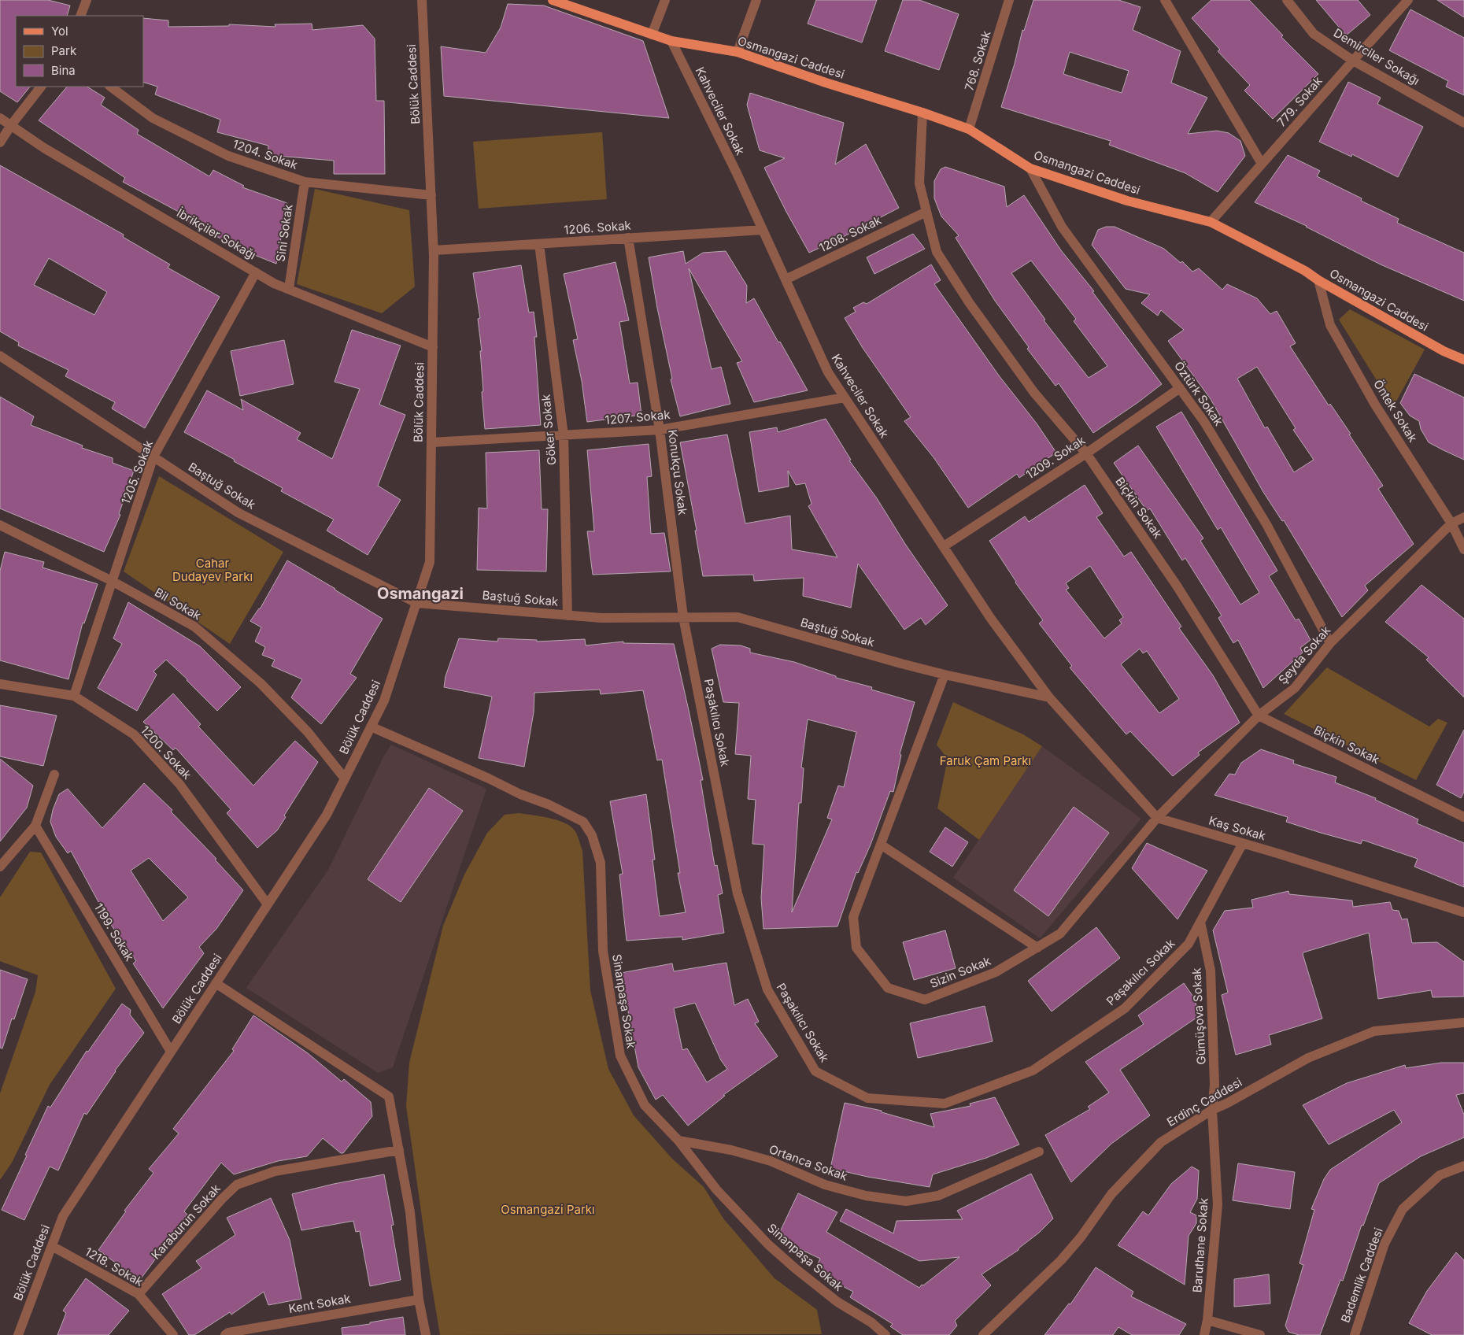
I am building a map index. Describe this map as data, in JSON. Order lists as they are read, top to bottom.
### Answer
{
  "streets": {
    "main road": ["Osmangazi Caddesi"],
    "street": [
      "Demirciler Sokağı",
      "768. Sokak",
      "Bölük Caddesi",
      "779. Sokak",
      "Kahveciler Sokak",
      "1204. Sokak",
      "1206. Sokak",
      "Sini Sokak",
      "İbrikçiler Sokağı",
      "1208. Sokak",
      "Öztürk Sokak",
      "Öntek Sokak",
      "1207. Sokak",
      "Göker Sokak",
      "1209. Sokak",
      "1205. Sokak",
      "Konukçu Sokak",
      "Baştuğ Sokak",
      "Biçkin Sokak",
      "Bil Sokak",
      "Şeyda Sokak",
      "Paşakılıcı Sokak",
      "1200. Sokak",
      "Kaş Sokak",
      "1199. Sokak",
      "Sizin Sokak",
      "Sinanpaşa Sokak",
      "Gümüşova Sokak",
      "Erdinç Caddesi",
      "Ortanca Sokak",
      "Karaburun Sokak",
      "Baruthane Sokak",
      "1218. Sokak",
      "Bademlik Caddesi",
      "Kent Sokak"
    ]
  },
  "crossings": [
    ["Demirciler Sokağı", "779. Sokak"],
    ["Osmangazi Caddesi", "768. Sokak"],
    ["Osmangazi Caddesi", "779. Sokak"],
    ["Osmangazi Caddesi", "Kahveciler Sokak"],
    ["Osmangazi Caddesi", "Öztürk Sokak"],
    ["Osmangazi Caddesi", "Öntek Sokak"],
    ["Osmangazi Caddesi", "Biçkin Sokak"],
    ["Bölük Caddesi", "1204. Sokak"],
    ["Bölük Caddesi", "1206. Sokak"],
    ["Bölük Caddesi", "İbrikçiler Sokağı"],
    ["Bölük Caddesi", "1207. Sokak"],
    ["Bölük Caddesi", "Baştuğ Sokak"],
    ["Bölük Caddesi", "Bil Sokak"],
    ["Bölük Caddesi", "1200. Sokak"],
    ["Bölük Caddesi", "1199. Sokak"],
    ["Bölük Caddesi", "Sinanpaşa Sokak"],
    ["Bölük Caddesi", "1218. Sokak"],
    ["Kahveciler Sokak", "1206. Sokak"],
    ["Kahveciler Sokak", "1208. Sokak"],
    ["Kahveciler Sokak", "1207. Sokak"],
    ["Kahveciler Sokak", "1209. Sokak"],
    ["Kahveciler Sokak", "Baştuğ Sokak"],
    ["1204. Sokak", "Sini Sokak"],
    ["1206. Sokak", "Göker Sokak"],
    ["1206. Sokak", "Konukçu Sokak"],
    ["Sini Sokak", "İbrikçiler Sokağı"],
    ["İbrikçiler Sokağı", "1205. Sokak"],
    ["1208. Sokak", "Biçkin Sokak"],
    ["Öztürk Sokak", "1209. Sokak"],
    ["Öztürk Sokak", "Şeyda Sokak"],
    ["Öntek Sokak", "Şeyda Sokak"],
    ["1207. Sokak", "Göker Sokak"],
    ["1207. Sokak", "Konukçu Sokak"],
    ["Göker Sokak", "Baştuğ Sokak"],
    ["1209. Sokak", "Biçkin Sokak"],
    ["1205. Sokak", "Baştuğ Sokak"],
    ["1205. Sokak", "Bil Sokak"],
    ["1205. Sokak", "1200. Sokak"],
    ["Konukçu Sokak", "Baştuğ Sokak"],
    ["Konukçu Sokak", "Paşakılıcı Sokak"],
    ["Baştuğ Sokak", "Paşakılıcı Sokak"],
    ["Baştuğ Sokak", "Sizin Sokak"],
    ["Biçkin Sokak", "Şeyda Sokak"],
    ["Şeyda Sokak", "Kaş Sokak"],
    ["Şeyda Sokak", "Sizin Sokak"],
    ["Paşakılıcı Sokak", "Kaş Sokak"],
    ["Paşakılıcı Sokak", "Gümüşova Sokak"],
    ["Kaş Sokak", "Sizin Sokak"],
    ["Sinanpaşa Sokak", "Ortanca Sokak"],
    ["Gümüşova Sokak", "Erdinç Caddesi"],
    ["Gümüşova Sokak", "Baruthane Sokak"],
    ["Erdinç Caddesi", "Baruthane Sokak"],
    ["Karaburun Sokak", "1218. Sokak"]
  ],
  "districts": ["Osmangazi"],
  "parks": ["Cahar Dudayev Parkı", "Faruk Çam Parkı", "Osmangazi Parkı"],
  "legend": ["Yol", "Park", "Bina"]
}
